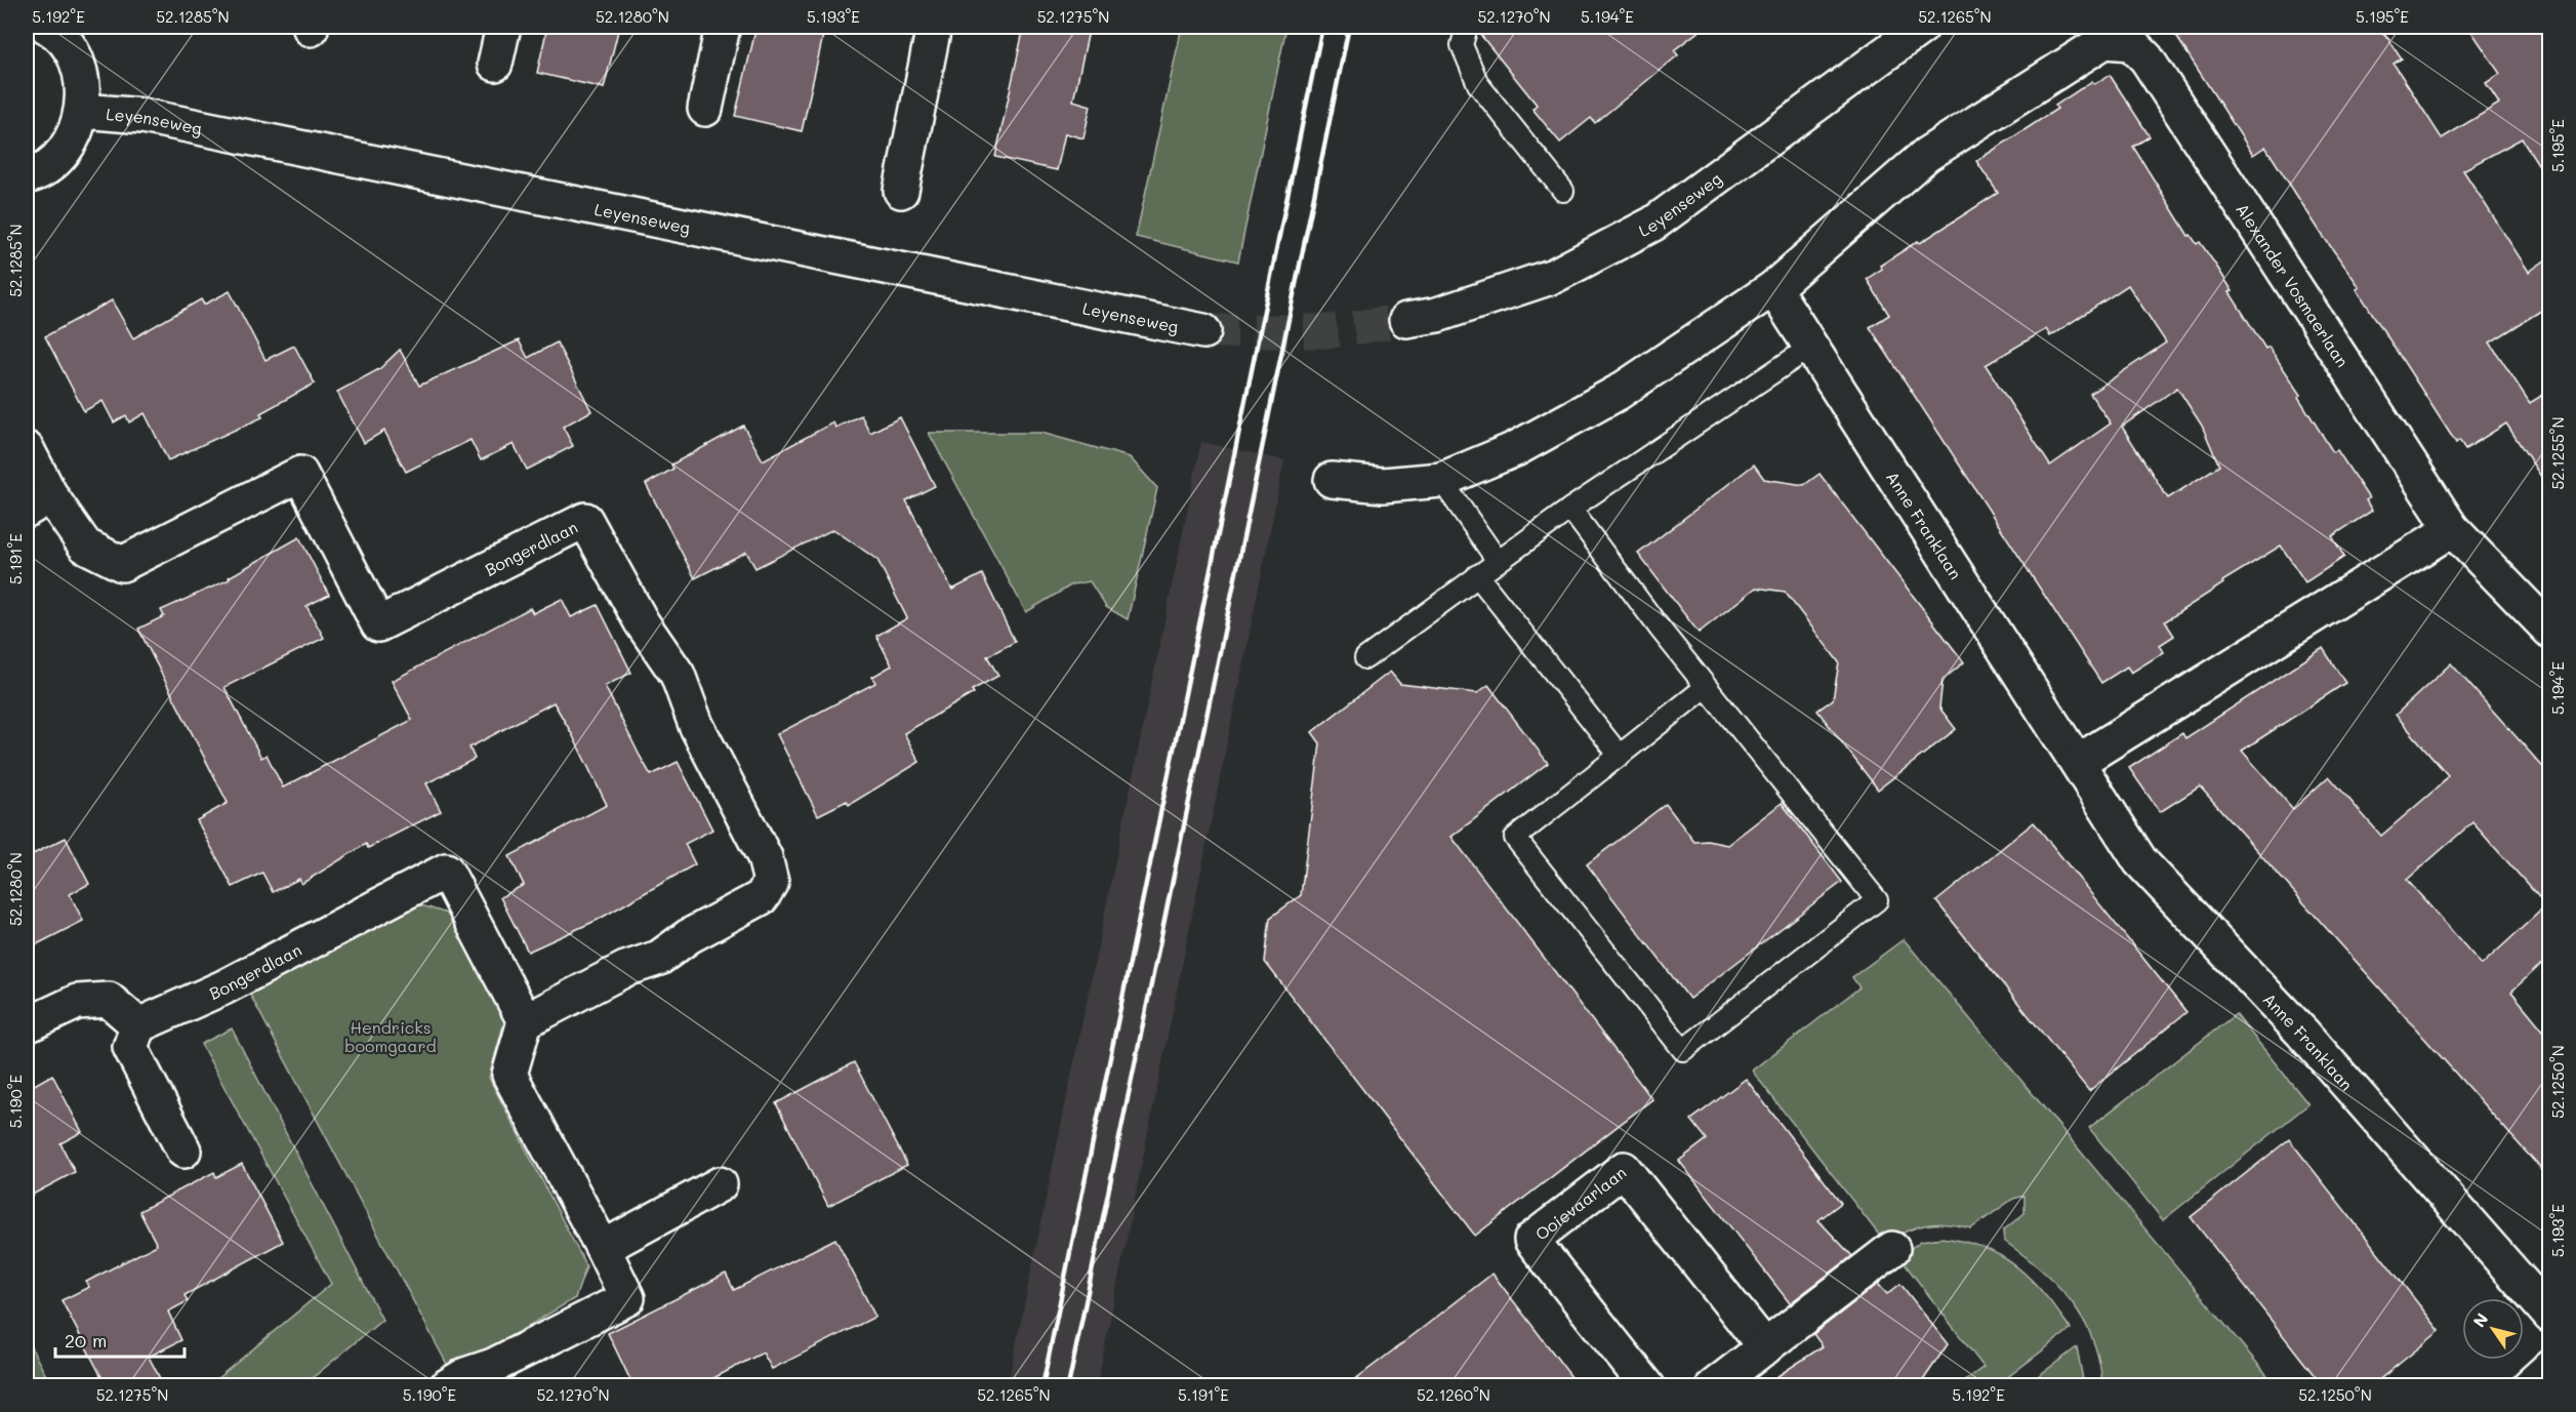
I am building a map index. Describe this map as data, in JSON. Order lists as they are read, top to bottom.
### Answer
{
  "streets": {
    "street": [
      "Leyenseweg",
      "Alexander Vosmaerlaan",
      "Anne Franklaan",
      "Bongerdlaan",
      "Ooievaarlaan"
    ]
  },
  "crossings": [
    ["Alexander Vosmaerlaan", "Anne Franklaan"]
  ],
  "parks": ["Hendricks boomgaard"],
  "scale_bar": "20 m",
  "north": "top left",
  "coordinates": [
    "5.192°E",
    "52.1285°N",
    "52.1280°N",
    "5.193°E",
    "52.1275°N",
    "52.1270°N",
    "5.194°E",
    "52.1265°N",
    "5.195°E",
    "52.1255°N",
    "5.191°E",
    "52.1250°N",
    "5.190°E",
    "52.1260°N"
  ]
}
